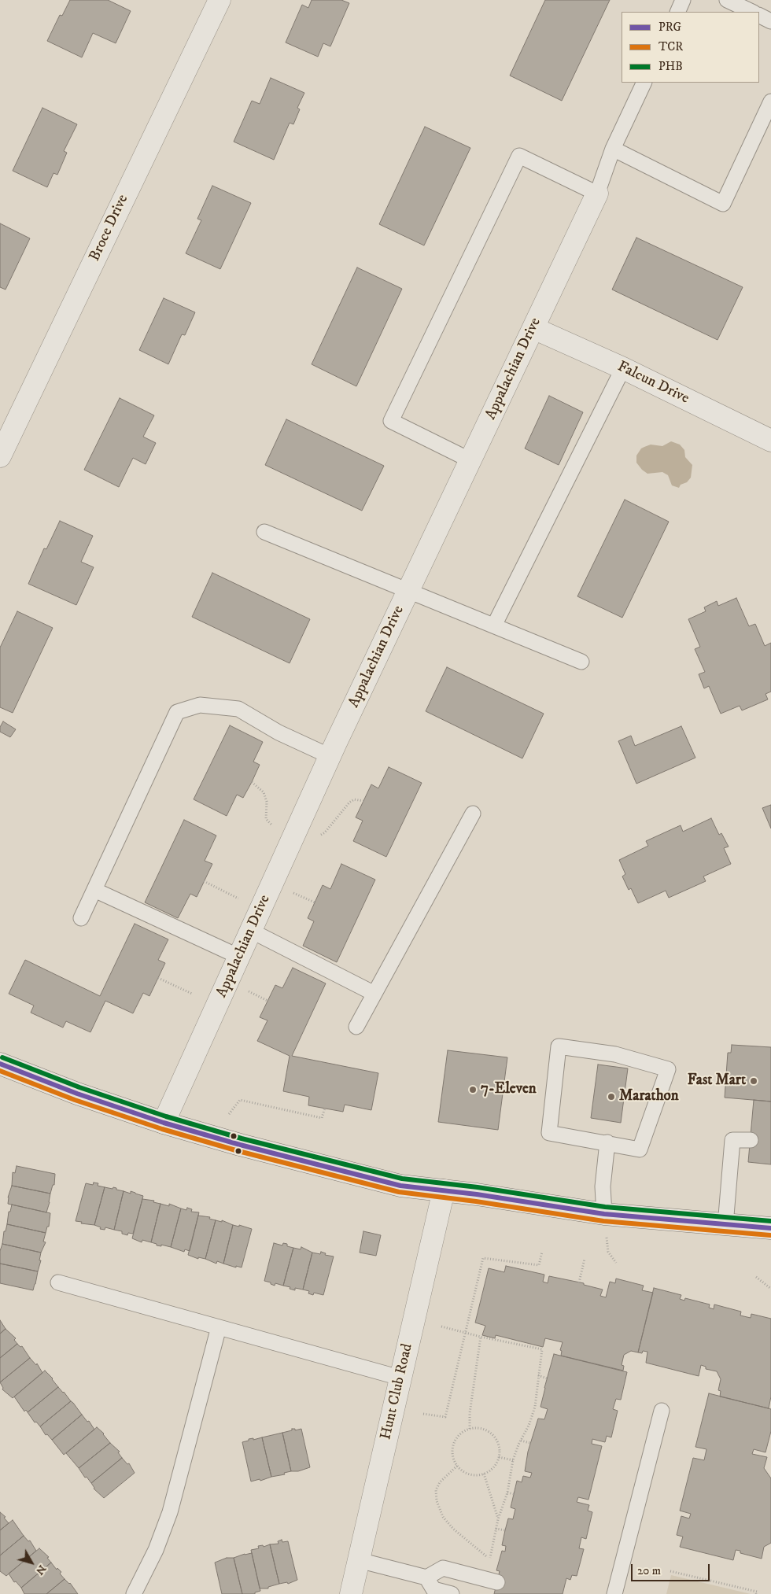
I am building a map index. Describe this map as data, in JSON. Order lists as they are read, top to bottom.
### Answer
{
  "streets": {
    "street": [
      "Broce Drive",
      "Appalachian Drive",
      "Falcun Drive",
      "Hunt Club Road"
    ]
  },
  "crossings": [
    ["Appalachian Drive", "Falcun Drive"]
  ],
  "places": ["Fast Mart", "7-Eleven", "Marathon"],
  "lines": ["transit line PHB", "transit line PRG", "transit line TCR"],
  "legend": ["PRG", "TCR", "PHB"],
  "scale_bar": "20 m",
  "north": "bottom right"
}
